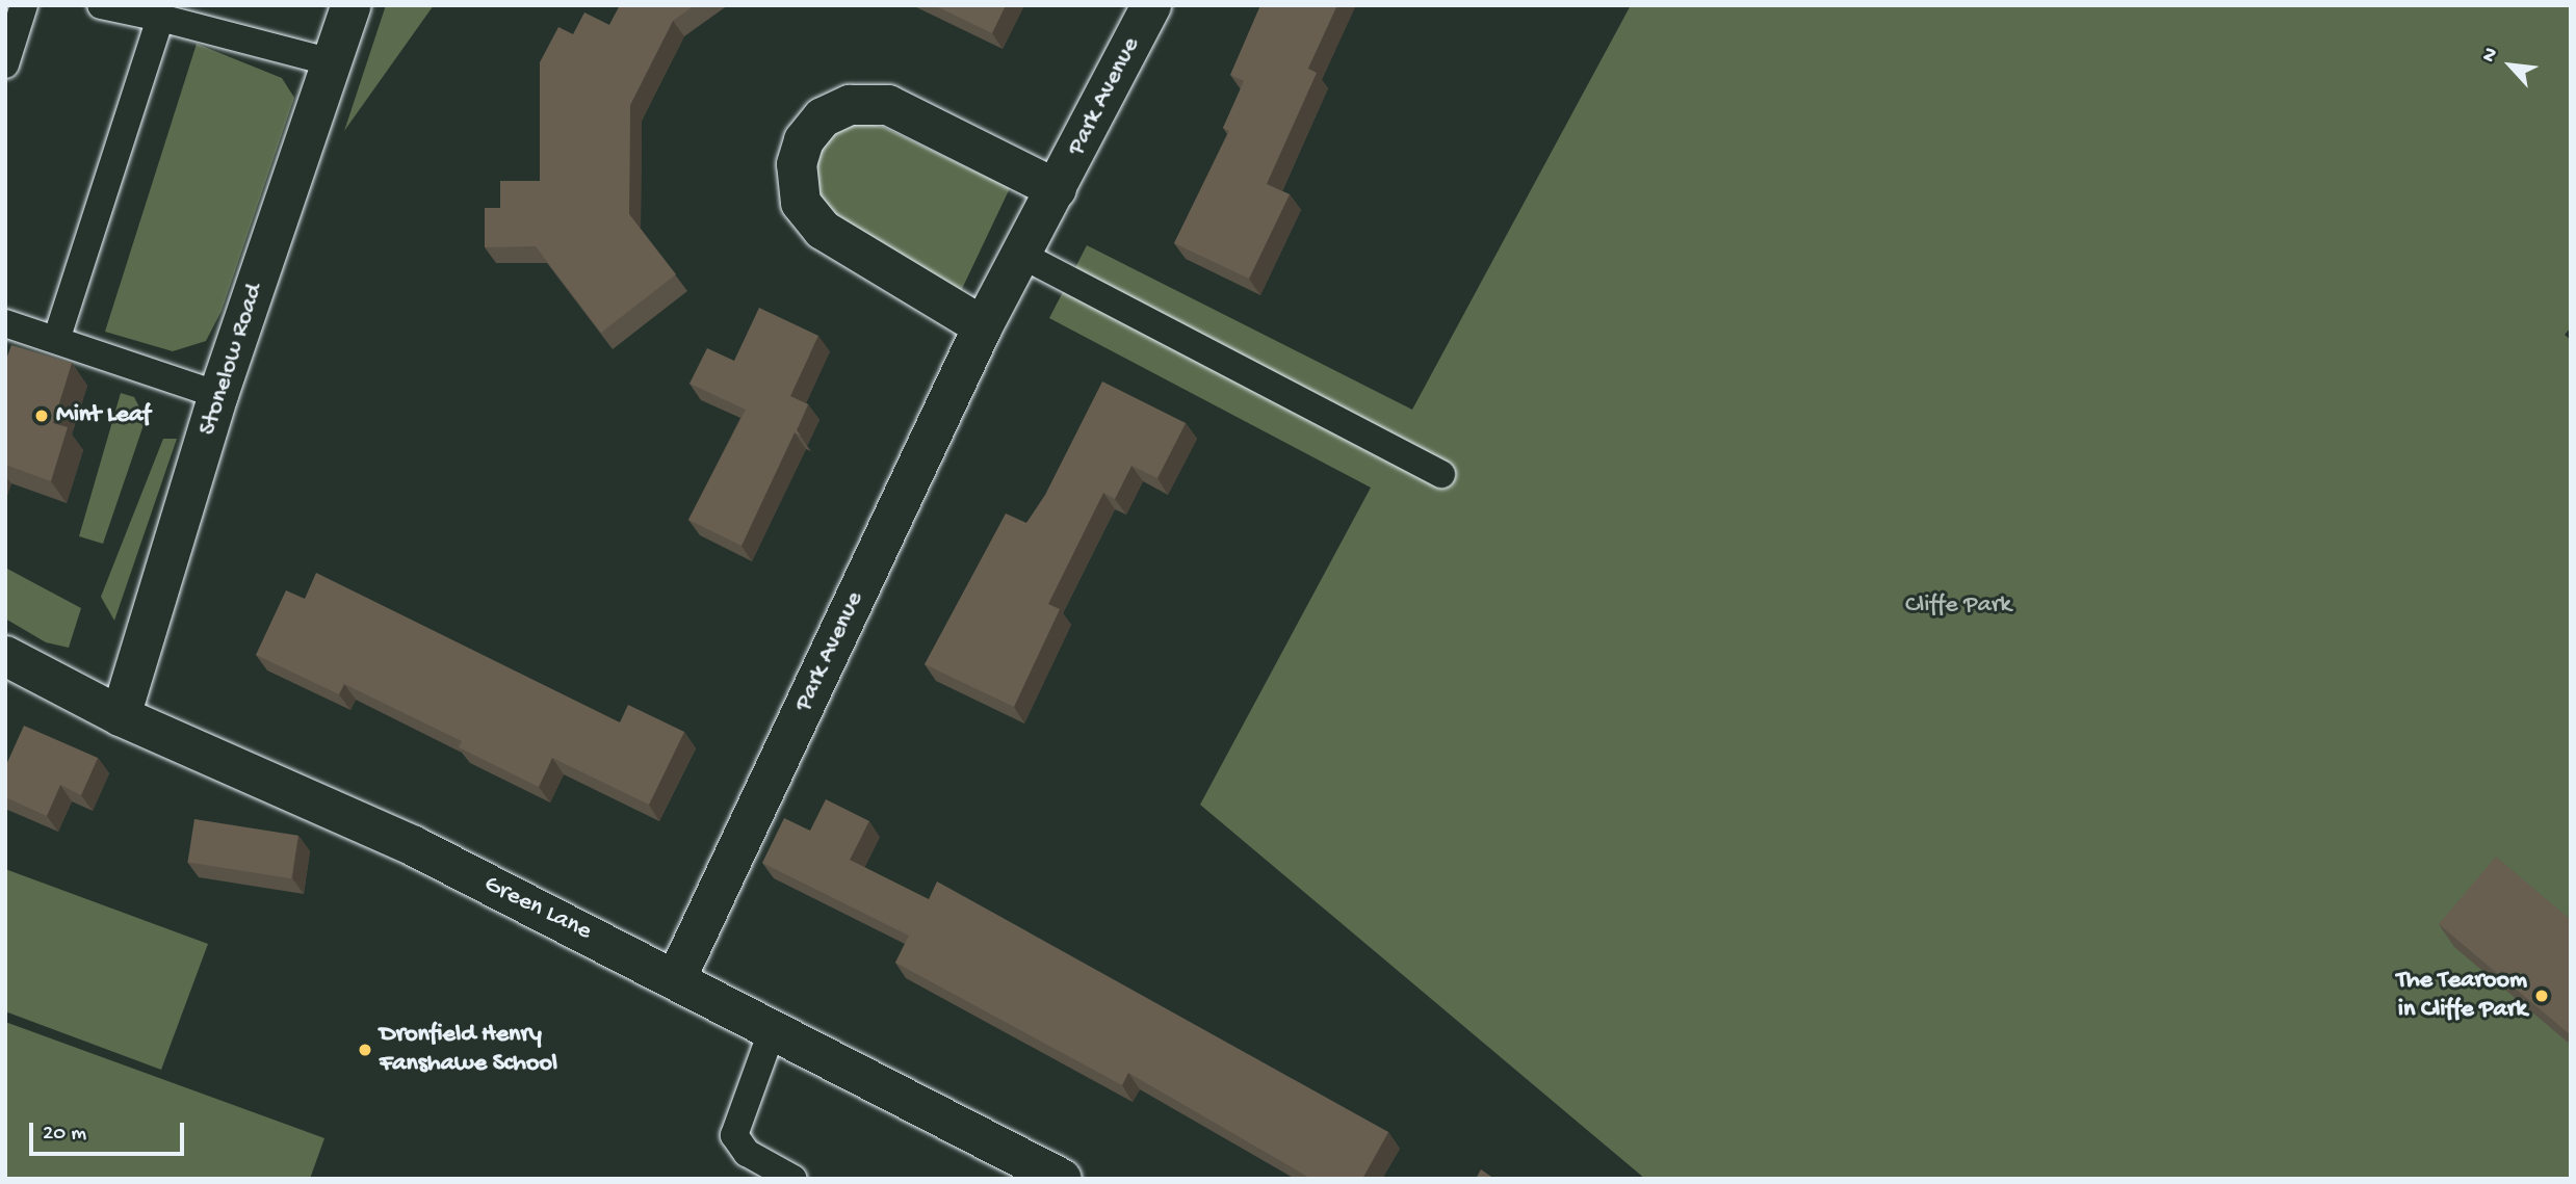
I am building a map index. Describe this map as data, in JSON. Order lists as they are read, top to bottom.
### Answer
{
  "streets": {
    "street": ["Park Avenue", "Stonelow Road", "Green Lane"]
  },
  "crossings": [
    ["Park Avenue", "Green Lane"],
    ["Stonelow Road", "Green Lane"]
  ],
  "parks": ["Cliffe Park"],
  "places": ["Mint Leaf", "The Tearoom in Cliffe Park", "Dronfield Henry Fanshawe School"],
  "scale_bar": "20 m",
  "north": "top left"
}
